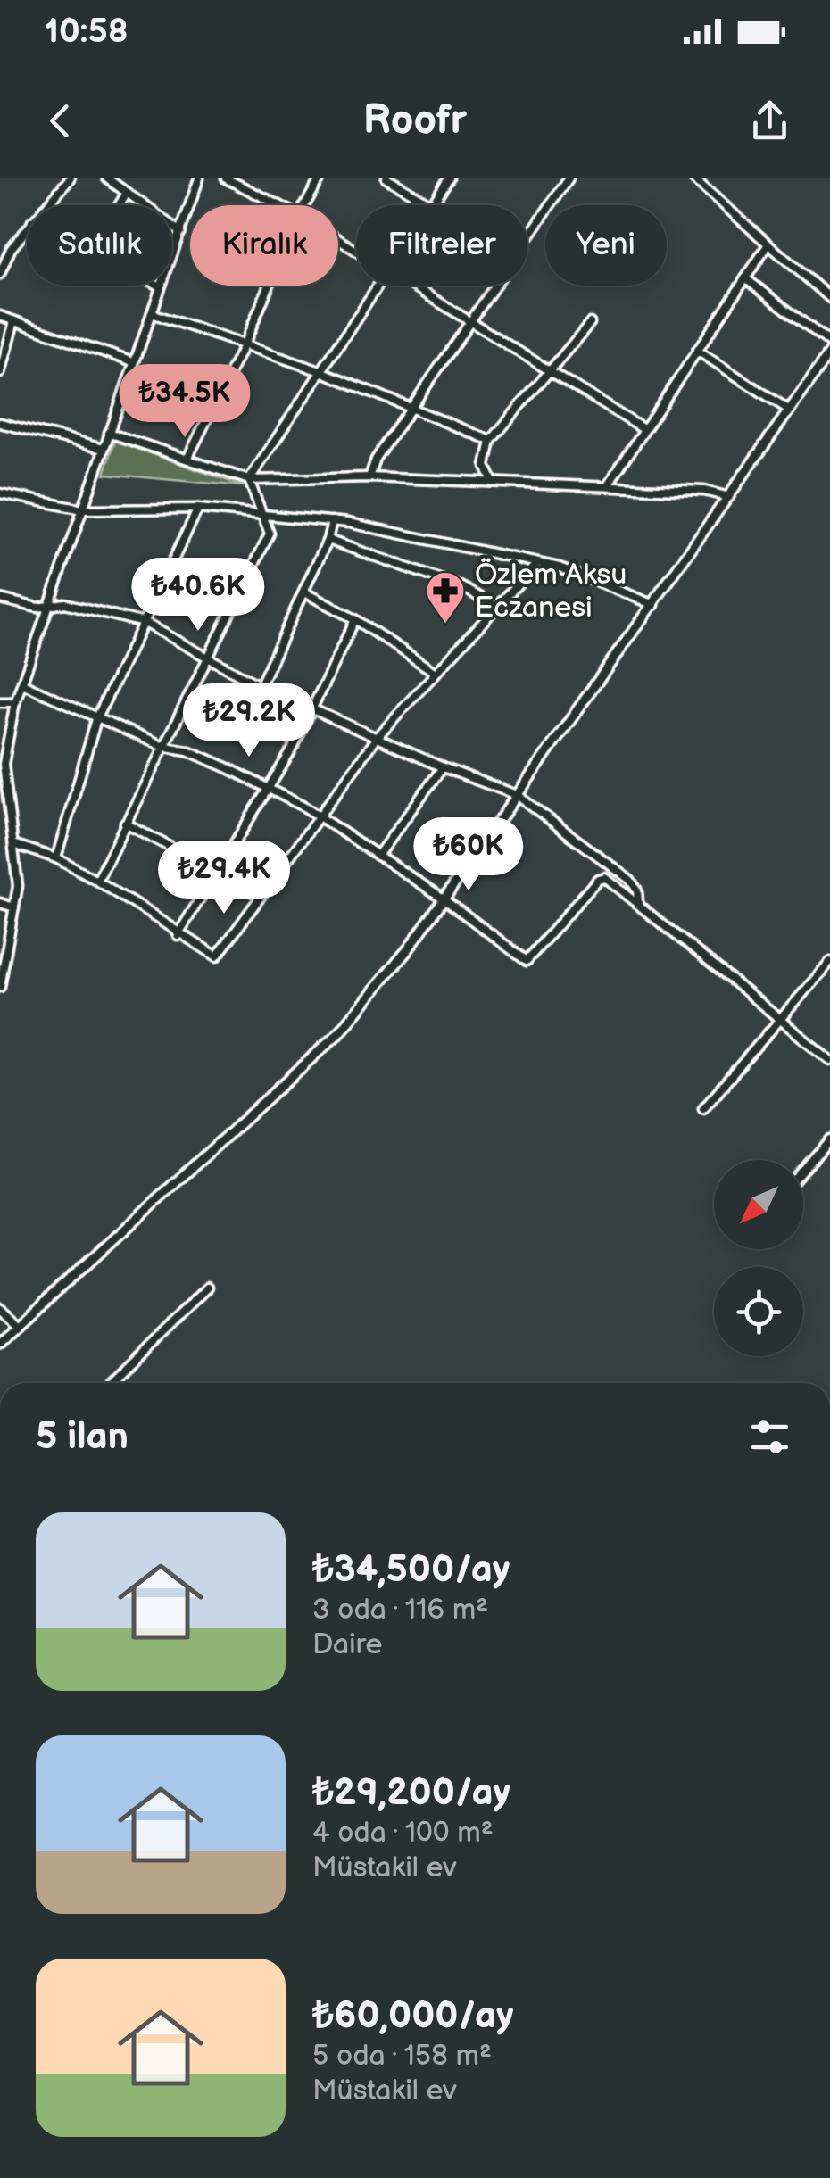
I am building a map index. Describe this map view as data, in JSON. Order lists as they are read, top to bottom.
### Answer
{
  "places": {
    "pharmacy": ["Özlem Aksu Eczanesi"]
  },
  "north": "bottom left",
  "page": {
    "status": "10:58",
    "header": "Roofr",
    "chip": [
      "Satılık",
      "Kiralık",
      "Filtreler",
      "Yeni"
    ],
    "price": [
      "₺34.5K",
      "₺40.6K",
      "₺29.2K",
      "₺60K",
      "₺29.4K"
    ],
    "heading": "5 ilan",
    "list": [
      {
        "name": "₺34,500/ay",
        "note": "3 oda · 116 m² · Daire"
      },
      {
        "name": "₺29,200/ay",
        "note": "4 oda · 100 m² · Müstakil ev"
      },
      {
        "name": "₺60,000/ay",
        "note": "5 oda · 158 m² · Müstakil ev"
      }
    ]
  }
}
